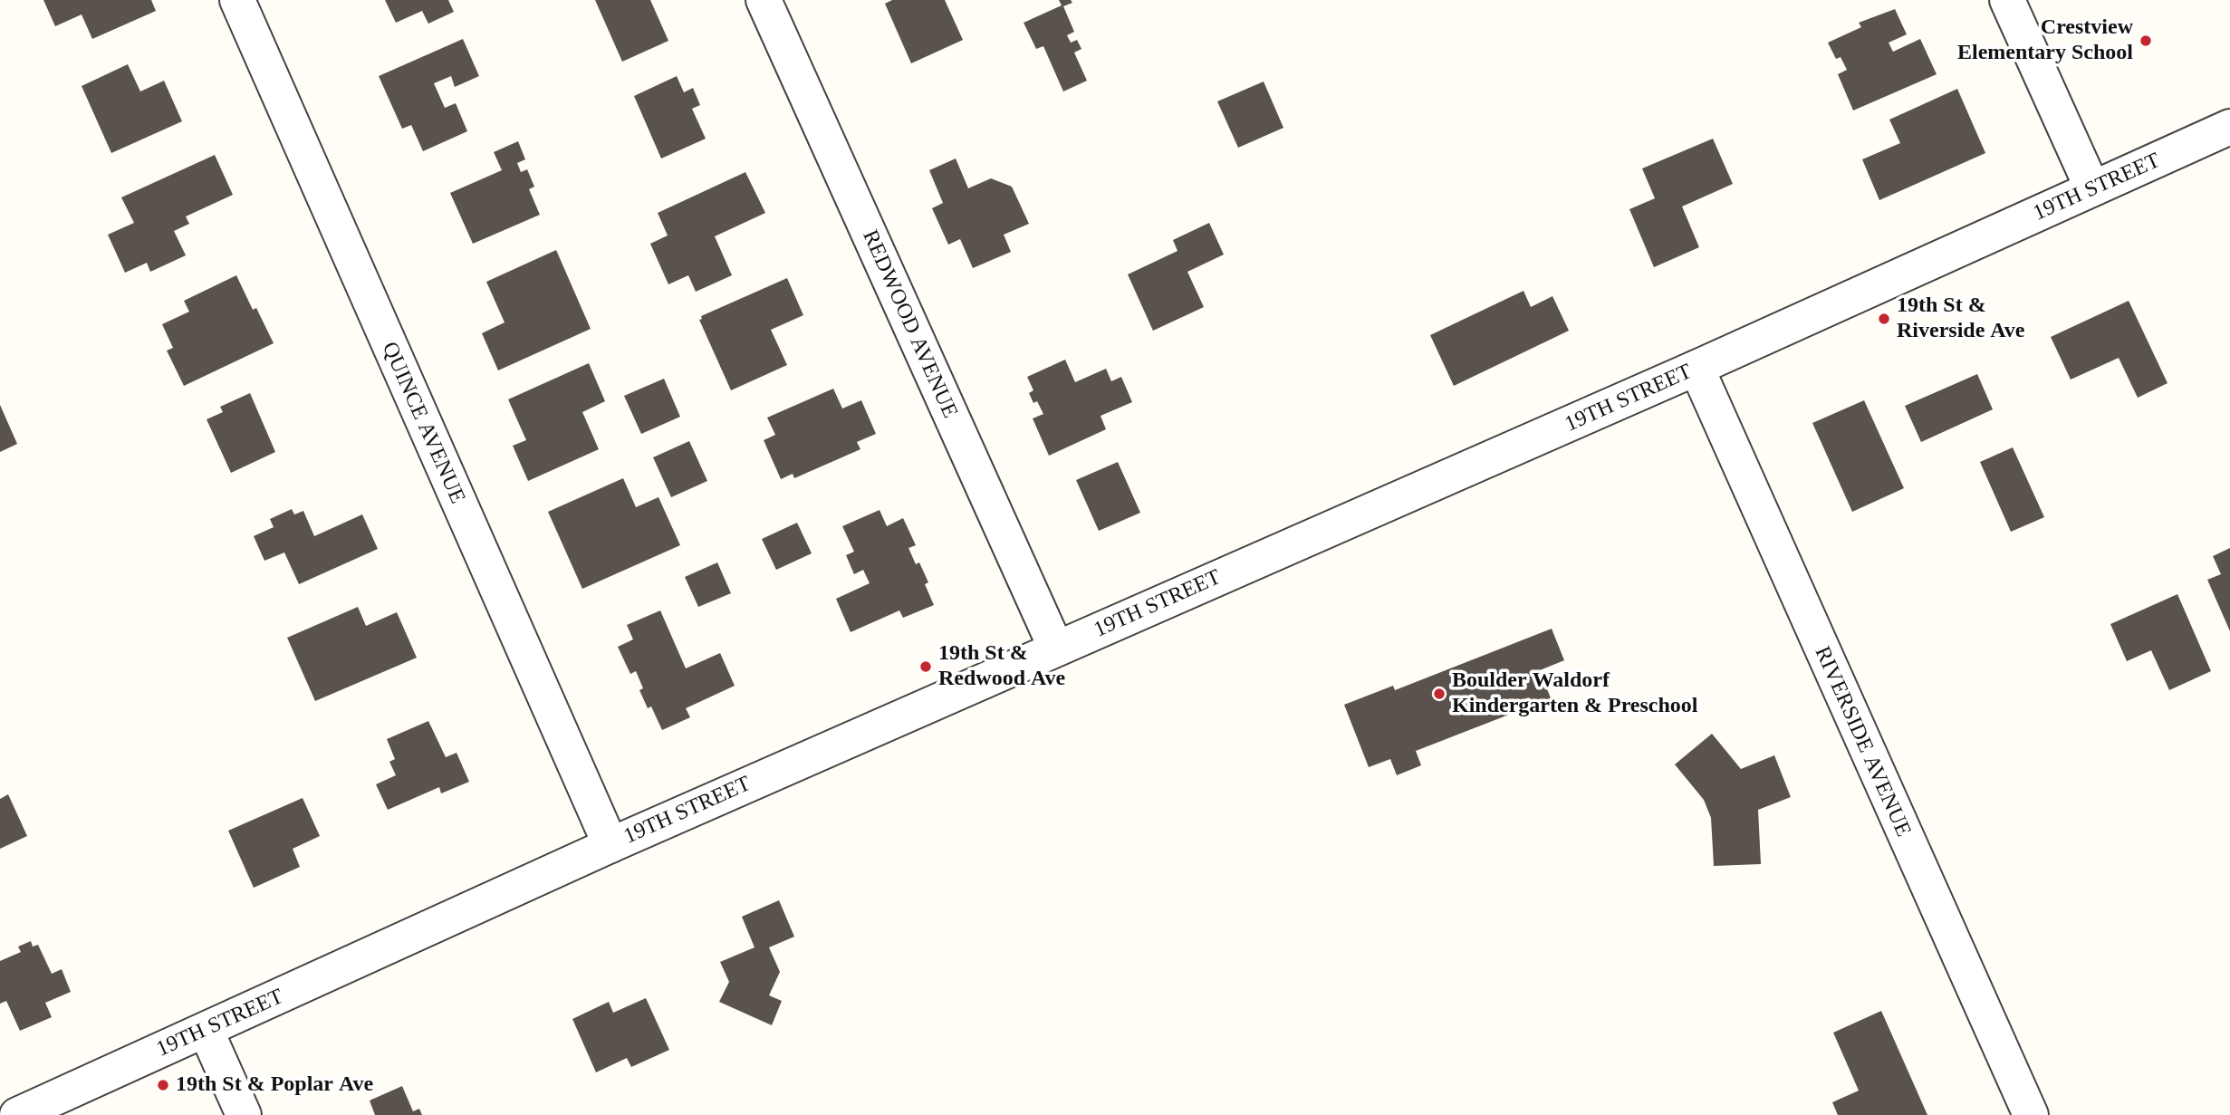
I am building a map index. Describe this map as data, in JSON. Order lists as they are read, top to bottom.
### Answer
{
  "streets": {
    "street": [
      "19TH STREET",
      "REDWOOD AVENUE",
      "QUINCE AVENUE",
      "RIVERSIDE AVENUE"
    ]
  },
  "crossings": [
    ["19TH STREET", "REDWOOD AVENUE"],
    ["19TH STREET", "QUINCE AVENUE"],
    ["19TH STREET", "RIVERSIDE AVENUE"]
  ],
  "places": [
    "Crestview Elementary School",
    "19th St & Riverside Ave",
    "19th St & Redwood Ave",
    "Boulder Waldorf Kindergarten & Preschool",
    "19th St & Poplar Ave"
  ]
}
